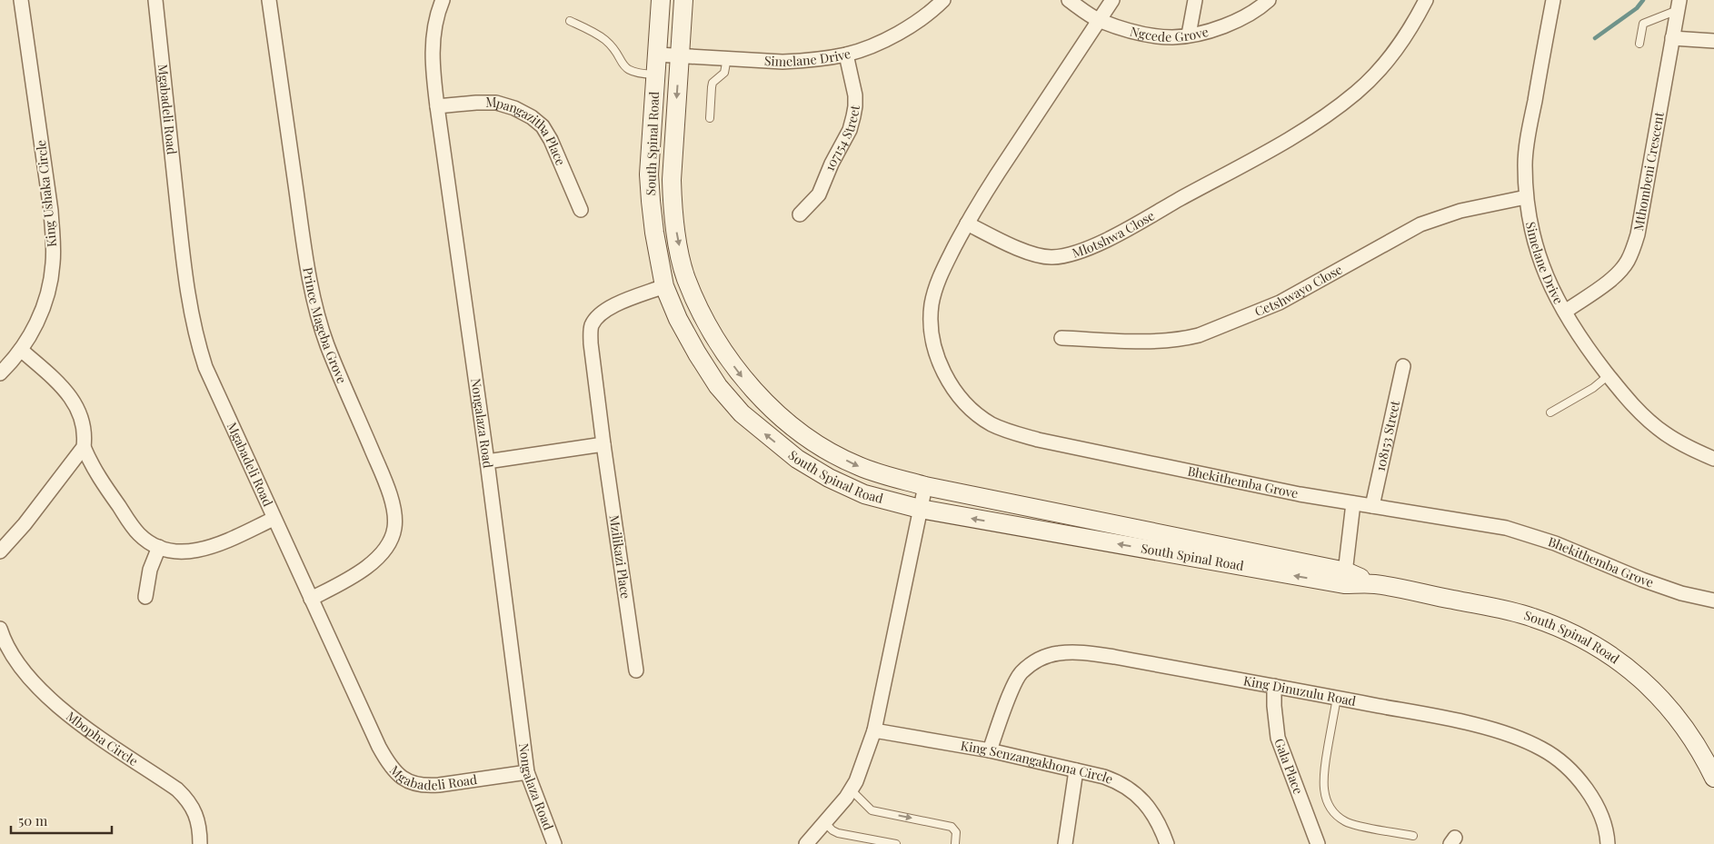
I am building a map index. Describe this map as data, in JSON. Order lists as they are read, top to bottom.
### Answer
{
  "streets": {
    "street": [
      "Ngcede Grove",
      "Simelane Drive",
      "Mgabadeli Road",
      "Mpangazitha Place",
      "107154 Street",
      "South Spinal Road",
      "Mthombeni Crescent",
      "King Ushaka Circle",
      "Mlotshwa Close",
      "Cetshwayo Close",
      "Prince Mageba Grove",
      "Nongalaza Road",
      "108153 Street",
      "Bhekithemba Grove",
      "Mzilikazi Place",
      "King Dinuzulu Road",
      "Mbopha Circle",
      "King Senzangakhona Circle",
      "Gala Place"
    ]
  },
  "crossings": [
    ["Simelane Drive", "107154 Street"],
    ["Simelane Drive", "South Spinal Road"],
    ["Simelane Drive", "Mthombeni Crescent"],
    ["Simelane Drive", "Cetshwayo Close"],
    ["Mgabadeli Road", "Prince Mageba Grove"],
    ["Mgabadeli Road", "Nongalaza Road"],
    ["Mpangazitha Place", "Nongalaza Road"],
    ["South Spinal Road", "Mzilikazi Place"],
    ["Mlotshwa Close", "Bhekithemba Grove"],
    ["108153 Street", "Bhekithemba Grove"],
    ["King Dinuzulu Road", "King Senzangakhona Circle"],
    ["King Dinuzulu Road", "Gala Place"]
  ],
  "scale_bar": "50 m"
}
